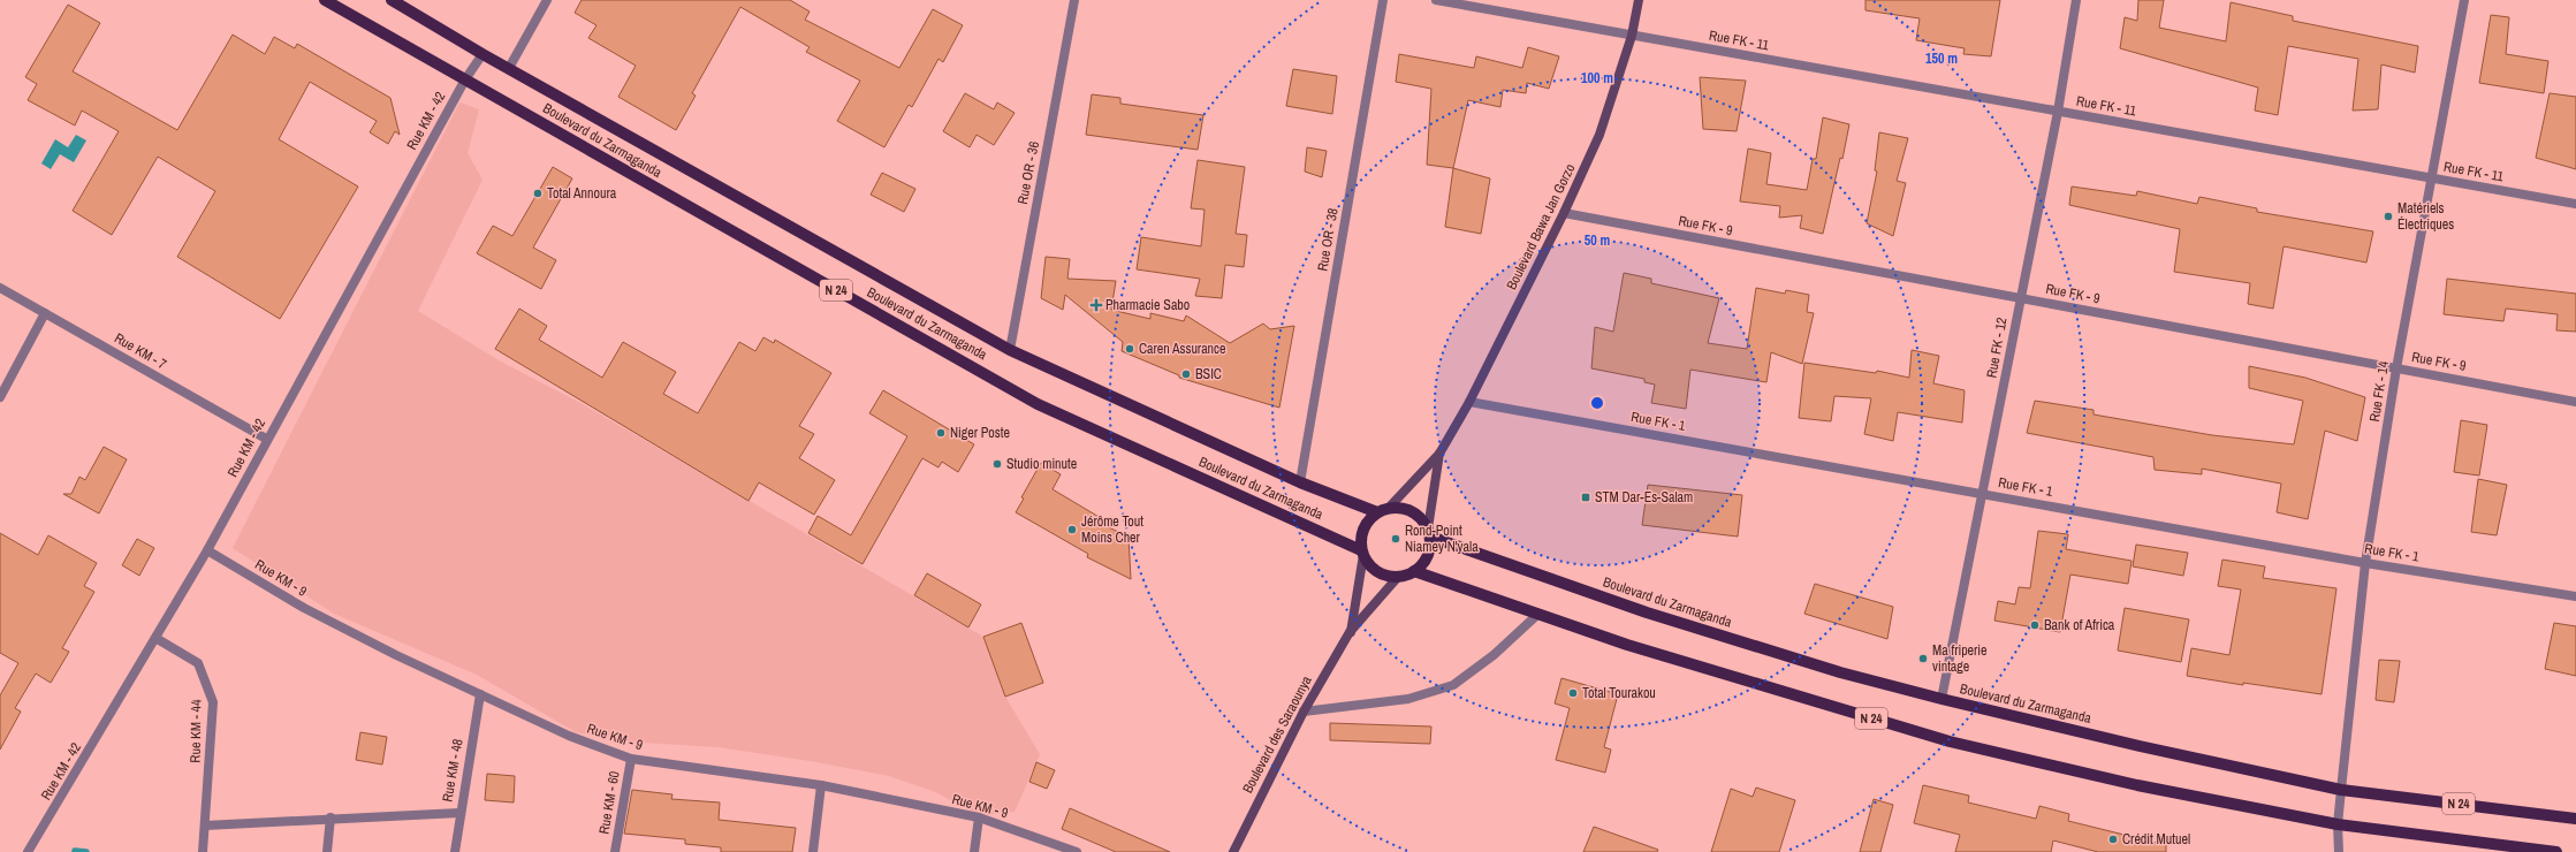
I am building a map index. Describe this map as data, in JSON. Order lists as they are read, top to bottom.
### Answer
{
  "streets": {
    "main road": [
      "Boulevard du Zarmaganda",
      "Boulevard Bawa Jan Gorzo",
      "N 24",
      "Boulevard des Saraounya"
    ],
    "street": [
      "Rue FK - 11",
      "Rue KM - 42",
      "Rue OR - 36",
      "Rue FK - 9",
      "Rue OR - 38",
      "Rue FK - 12",
      "Rue KM - 7",
      "Rue FK - 14",
      "Rue FK - 1",
      "Rue KM - 9",
      "Rue KM - 44",
      "Rue KM - 48",
      "Rue KM - 60"
    ]
  },
  "crossings": [
    ["Rue FK - 11", "Boulevard Bawa Jan Gorzo"],
    ["Rue FK - 11", "Rue FK - 12"],
    ["Rue FK - 11", "Rue FK - 14"],
    ["Rue KM - 42", "Boulevard du Zarmaganda"],
    ["Rue KM - 42", "Rue KM - 7"],
    ["Rue KM - 42", "Rue KM - 9"],
    ["Rue KM - 42", "Rue KM - 44"],
    ["Boulevard du Zarmaganda", "Rue OR - 36"],
    ["Boulevard du Zarmaganda", "Boulevard Bawa Jan Gorzo"],
    ["Boulevard du Zarmaganda", "Rue OR - 38"],
    ["Boulevard du Zarmaganda", "N 24"],
    ["Boulevard du Zarmaganda", "Rue FK - 12"],
    ["Boulevard du Zarmaganda", "Rue FK - 14"],
    ["Boulevard du Zarmaganda", "Boulevard des Saraounya"],
    ["Rue FK - 9", "Boulevard Bawa Jan Gorzo"],
    ["Rue FK - 9", "Rue FK - 12"],
    ["Rue FK - 9", "Rue FK - 14"],
    ["Boulevard Bawa Jan Gorzo", "N 24"],
    ["Boulevard Bawa Jan Gorzo", "Rue FK - 1"],
    ["Boulevard Bawa Jan Gorzo", "Boulevard des Saraounya"],
    ["N 24", "Rue FK - 14"],
    ["N 24", "Boulevard des Saraounya"],
    ["Rue FK - 12", "Rue FK - 1"],
    ["Rue FK - 14", "Rue FK - 1"],
    ["Rue KM - 9", "Rue KM - 48"],
    ["Rue KM - 9", "Rue KM - 60"]
  ],
  "places": {
    "other": [
      "Total Annoura",
      "Matériels Électriques",
      "Caren Assurance",
      "BSIC",
      "Niger Poste",
      "Studio minute",
      "Jérôme Tout Moins Cher",
      "Rond-Point Niamey N'yala",
      "Bank of Africa",
      "Ma friperie vintage",
      "Total Tourakou",
      "Crédit Mutuel"
    ],
    "health": ["Pharmacie Sabo"],
    "transit": ["STM Dar-Es-Salam"]
  },
  "rings": ["150 m", "100 m", "50 m"]
}
